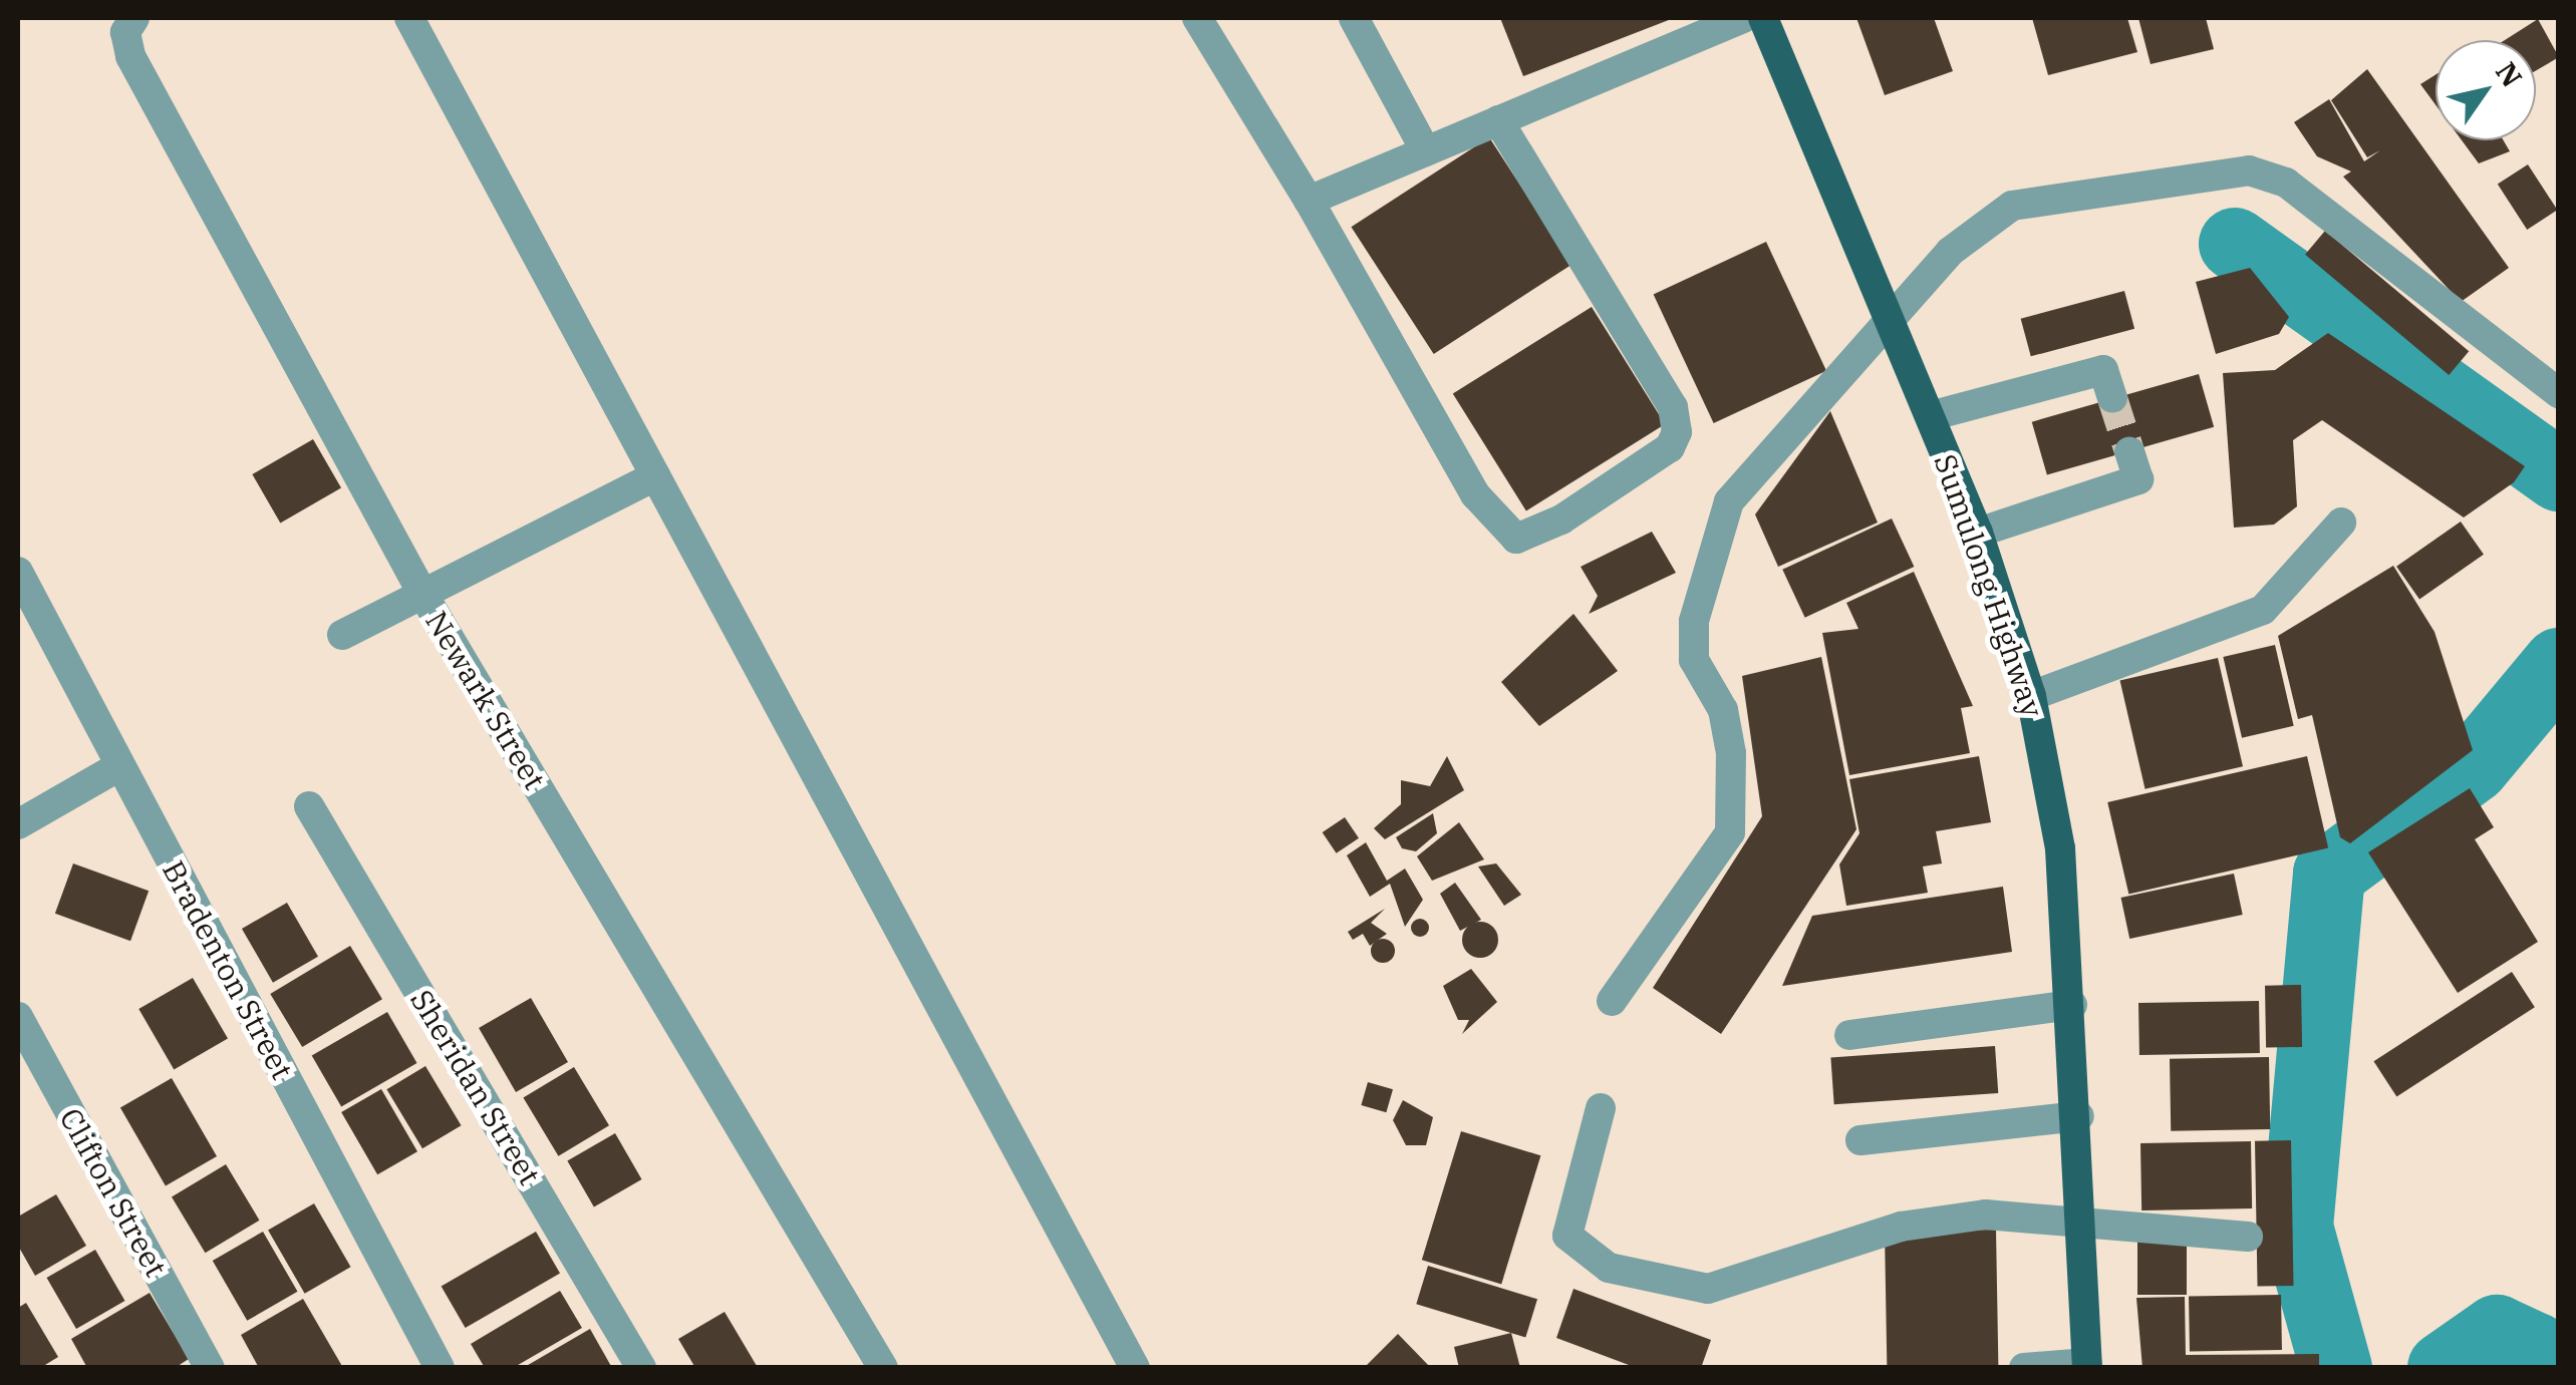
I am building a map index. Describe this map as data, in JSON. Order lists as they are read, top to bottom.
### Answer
{
  "streets": {
    "main road": ["Sumulong Highway"],
    "street": [
      "Newark Street",
      "Bradenton Street",
      "Sheridan Street",
      "Clifton Street"
    ]
  },
  "north": "top right"
}
